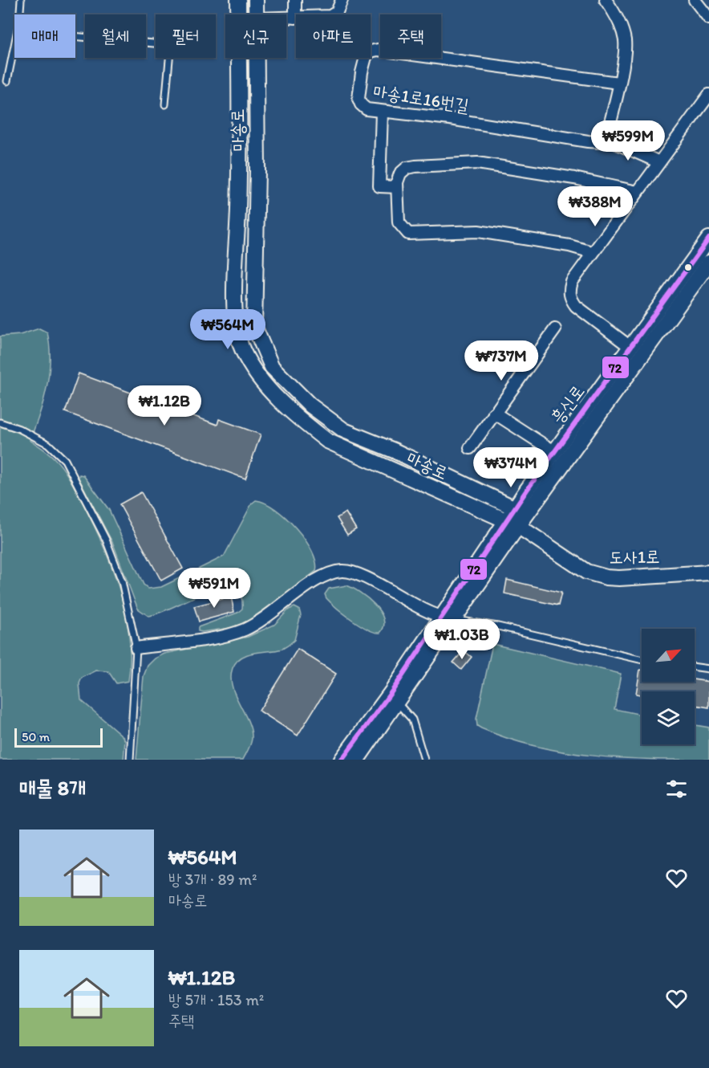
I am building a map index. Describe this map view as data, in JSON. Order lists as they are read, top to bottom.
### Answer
{
  "streets": {
    "street": [
      "마송1로16번길",
      "마송로",
      "흥신로",
      "도사1로"
    ]
  },
  "crossings": [
    ["마송로", "흥신로"],
    ["마송로", "도사1로"],
    ["흥신로", "도사1로"]
  ],
  "lines": ["transit line 72"],
  "scale_bar": "50 m",
  "north": "top right",
  "page": {
    "chip": [
      "매매",
      "월세",
      "필터",
      "신규",
      "아파트",
      "주택"
    ],
    "price": [
      "₩599M",
      "₩388M",
      "₩564M",
      "₩737M",
      "₩1.12B",
      "₩374M",
      "₩591M",
      "₩1.03B"
    ],
    "scale": "50 m",
    "heading": "매물 8개",
    "list": [
      {
        "name": "₩564M",
        "note": "방 3개 · 89 m² · 마송로"
      },
      {
        "name": "₩1.12B",
        "note": "방 5개 · 153 m² · 주택"
      }
    ]
  }
}
